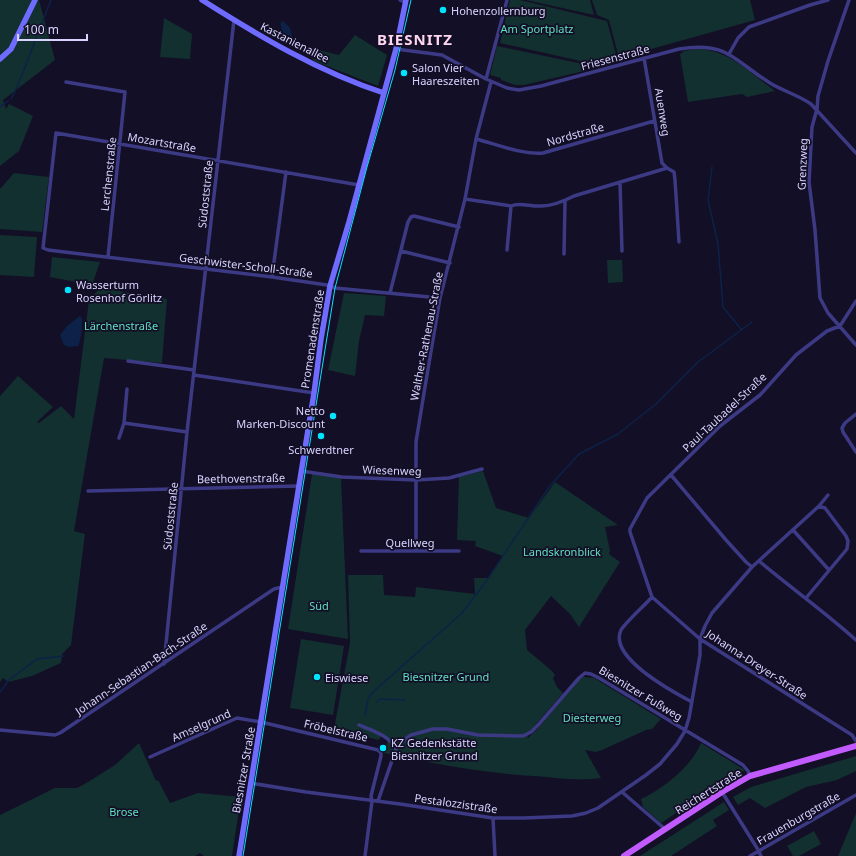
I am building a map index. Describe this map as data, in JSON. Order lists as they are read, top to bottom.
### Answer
{
  "streets": {
    "main road": [
      "Kastanienallee",
      "Promenadenstraße",
      "Biesnitzer Straße",
      "Reichertstraße"
    ],
    "street": [
      "Friesenstraße",
      "Auenweg",
      "Nordstraße",
      "Mozartstraße",
      "Grenzweg",
      "Lerchenstraße",
      "Südoststraße",
      "Geschwister-Scholl-Straße",
      "Walther-Rathenau-Straße",
      "Paul-Taubadel-Straße",
      "Wiesenweg",
      "Beethovenstraße",
      "Quellweg",
      "Johanna-Dreyer-Straße",
      "Johann-Sebastian-Bach-Straße",
      "Biesnitzer Fußweg",
      "Amselgrund",
      "Fröbelstraße",
      "Pestalozzistraße",
      "Frauenburgstraße"
    ]
  },
  "crossings": [
    ["Kastanienallee", "Südoststraße"],
    ["Kastanienallee", "Promenadenstraße"],
    ["Friesenstraße", "Auenweg"],
    ["Friesenstraße", "Walther-Rathenau-Straße"],
    ["Friesenstraße", "Promenadenstraße"],
    ["Auenweg", "Nordstraße"],
    ["Nordstraße", "Walther-Rathenau-Straße"],
    ["Mozartstraße", "Lerchenstraße"],
    ["Mozartstraße", "Südoststraße"],
    ["Mozartstraße", "Geschwister-Scholl-Straße"],
    ["Mozartstraße", "Promenadenstraße"],
    ["Grenzweg", "Paul-Taubadel-Straße"],
    ["Lerchenstraße", "Geschwister-Scholl-Straße"],
    ["Südoststraße", "Geschwister-Scholl-Straße"],
    ["Südoststraße", "Beethovenstraße"],
    ["Südoststraße", "Johann-Sebastian-Bach-Straße"],
    ["Geschwister-Scholl-Straße", "Walther-Rathenau-Straße"],
    ["Geschwister-Scholl-Straße", "Promenadenstraße"],
    ["Walther-Rathenau-Straße", "Wiesenweg"],
    ["Walther-Rathenau-Straße", "Quellweg"],
    ["Promenadenstraße", "Wiesenweg"],
    ["Promenadenstraße", "Beethovenstraße"],
    ["Promenadenstraße", "Johann-Sebastian-Bach-Straße"],
    ["Promenadenstraße", "Biesnitzer Straße"],
    ["Paul-Taubadel-Straße", "Johanna-Dreyer-Straße"],
    ["Biesnitzer Fußweg", "Reichertstraße"],
    ["Biesnitzer Fußweg", "Pestalozzistraße"],
    ["Amselgrund", "Fröbelstraße"],
    ["Amselgrund", "Biesnitzer Straße"],
    ["Fröbelstraße", "Biesnitzer Straße"],
    ["Fröbelstraße", "Pestalozzistraße"],
    ["Biesnitzer Straße", "Pestalozzistraße"]
  ],
  "districts": ["BIESNITZ"],
  "parks": [
    "Am Sportplatz",
    "Lärchenstraße",
    "Landskronblick",
    "Süd",
    "Biesnitzer Grund",
    "Diesterweg",
    "Brose"
  ],
  "places": [
    "Hohenzollernburg",
    "Salon Vier Haareszeiten",
    "Wasserturm Rosenhof Görlitz",
    "Netto Marken-Discount",
    "Schwerdtner",
    "Eiswiese",
    "KZ Gedenkstätte Biesnitzer Grund"
  ],
  "scale_bar": "100 m"
}
